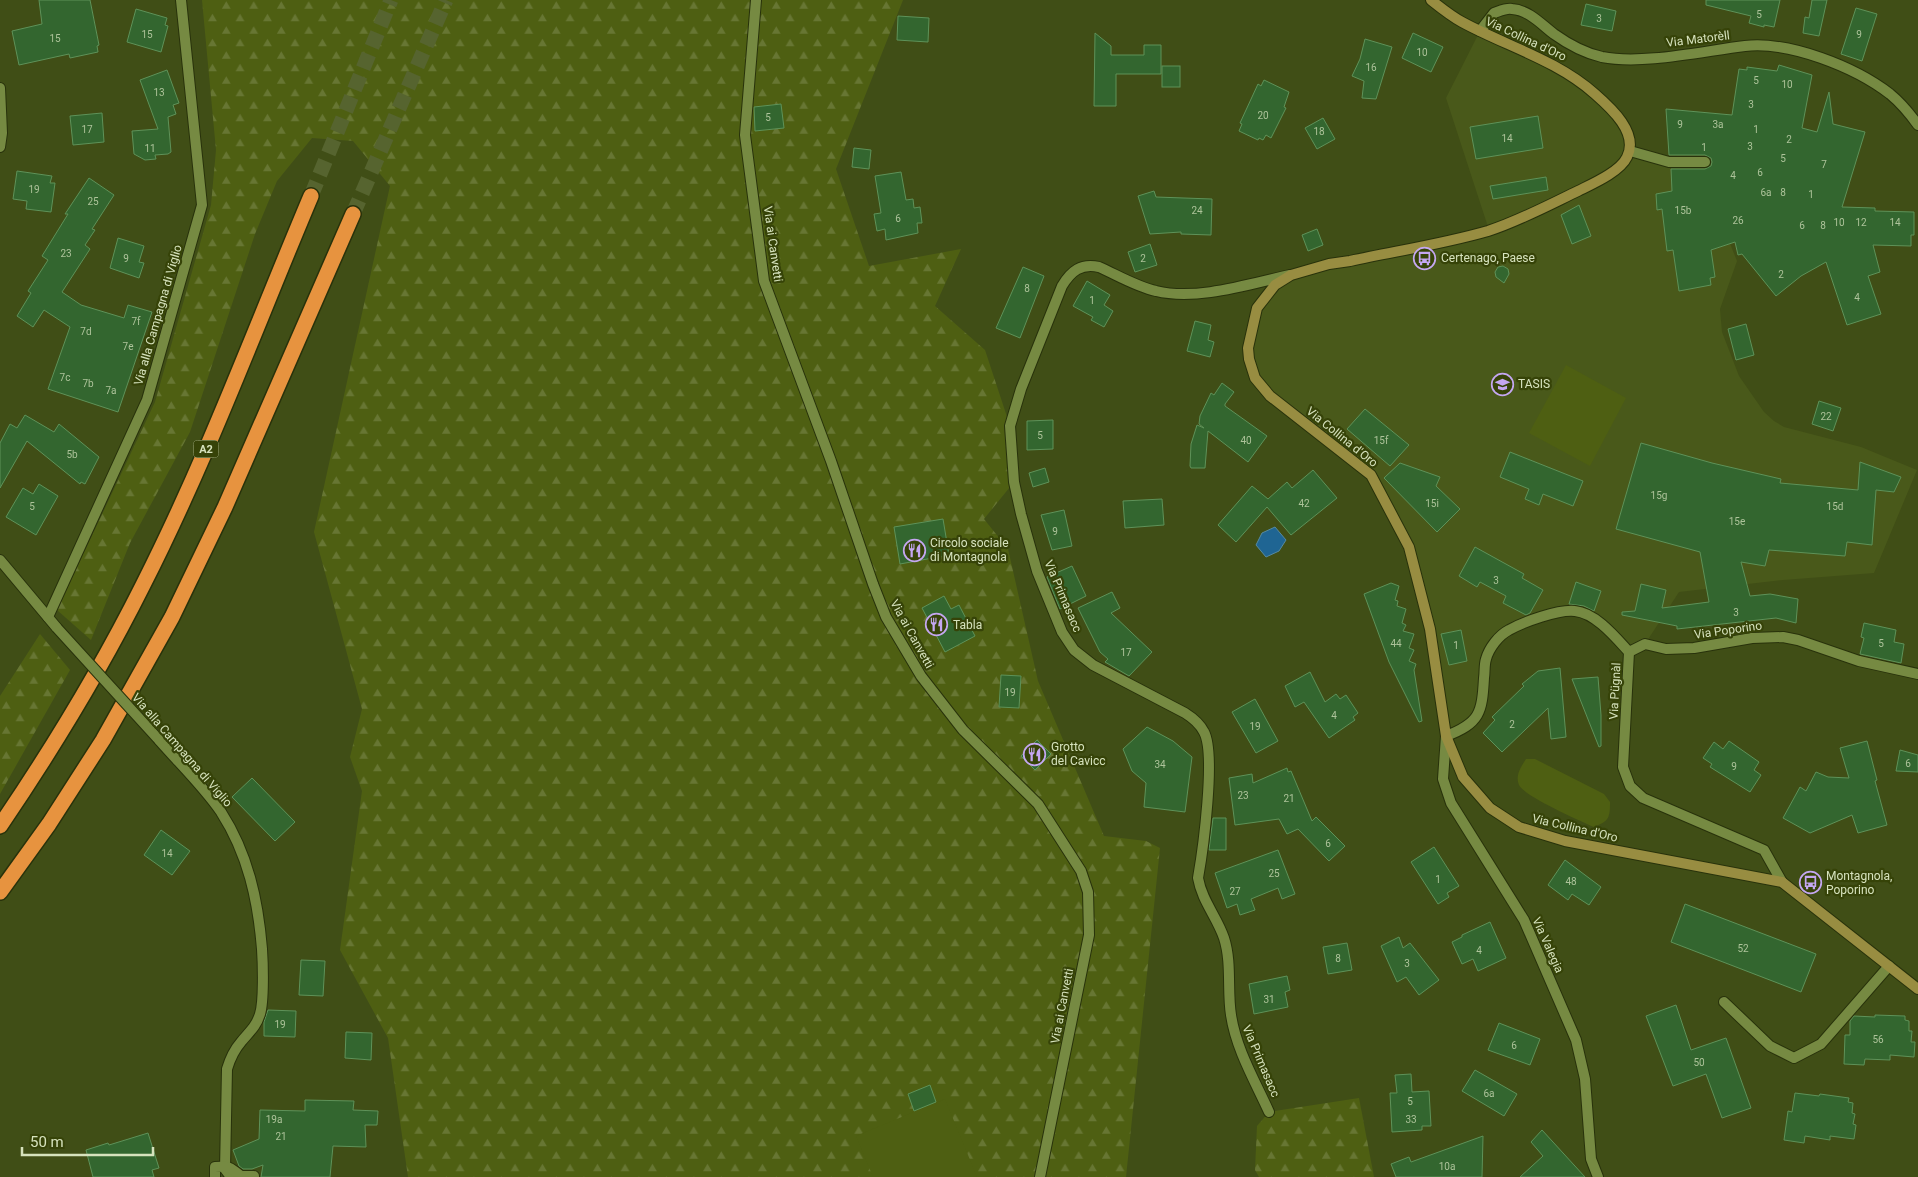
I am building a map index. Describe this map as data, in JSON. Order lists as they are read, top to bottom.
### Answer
{
  "streets": {
    "highway": ["A2"],
    "street": [
      "Via Collina d'Oro",
      "Via Matorèll",
      "Via ai Canvetti",
      "Via alla Campagna di Viglio",
      "Via Primasacc",
      "Via Poporino",
      "Via Pügnàl",
      "Via Valegia"
    ]
  },
  "crossings": [
    ["Via Collina d'Oro", "Via Matorèll"],
    ["Via Collina d'Oro", "Via Primasacc"],
    ["Via Collina d'Oro", "Via Pügnàl"],
    ["Via Collina d'Oro", "Via Valegia"],
    ["Via Poporino", "Via Pügnàl"],
    ["Via Pügnàl", "Via Valegia"]
  ],
  "places": {
    "bus stop": ["Certenago, Paese", "Montagnola, Poporino"],
    "school or university": ["TASIS"],
    "restaurant": ["Circolo sociale di Montagnola", "Tabla", "Grotto del Cavicc"]
  },
  "house_numbers": [
    "5",
    "3",
    "15",
    "9",
    "15",
    "10",
    "16",
    "5",
    "10",
    "13",
    "3",
    "20",
    "5",
    "9",
    "3a",
    "17",
    "1",
    "18",
    "14",
    "2",
    "3",
    "1",
    "11",
    "5",
    "7",
    "6",
    "4",
    "19",
    "6a",
    "8",
    "1",
    "25",
    "24",
    "15b",
    "6",
    "26",
    "10",
    "12",
    "14",
    "6",
    "8",
    "23",
    "9",
    "2",
    "2",
    "8",
    "4",
    "1",
    "7f",
    "7d",
    "7e",
    "7c",
    "7b",
    "7a",
    "22",
    "5",
    "40",
    "15f",
    "5b",
    "15g",
    "42",
    "15i",
    "5",
    "15d",
    "15e",
    "9",
    "3",
    "3",
    "44",
    "5",
    "1",
    "17",
    "19",
    "4",
    "2",
    "19",
    "6",
    "34",
    "9",
    "23",
    "21",
    "6",
    "14",
    "25",
    "1",
    "48",
    "27",
    "52",
    "4",
    "8",
    "3",
    "31",
    "19",
    "56",
    "6",
    "50",
    "6a",
    "5",
    "19a",
    "33",
    "21",
    "10a"
  ],
  "scale_bar": "50 m"
}
